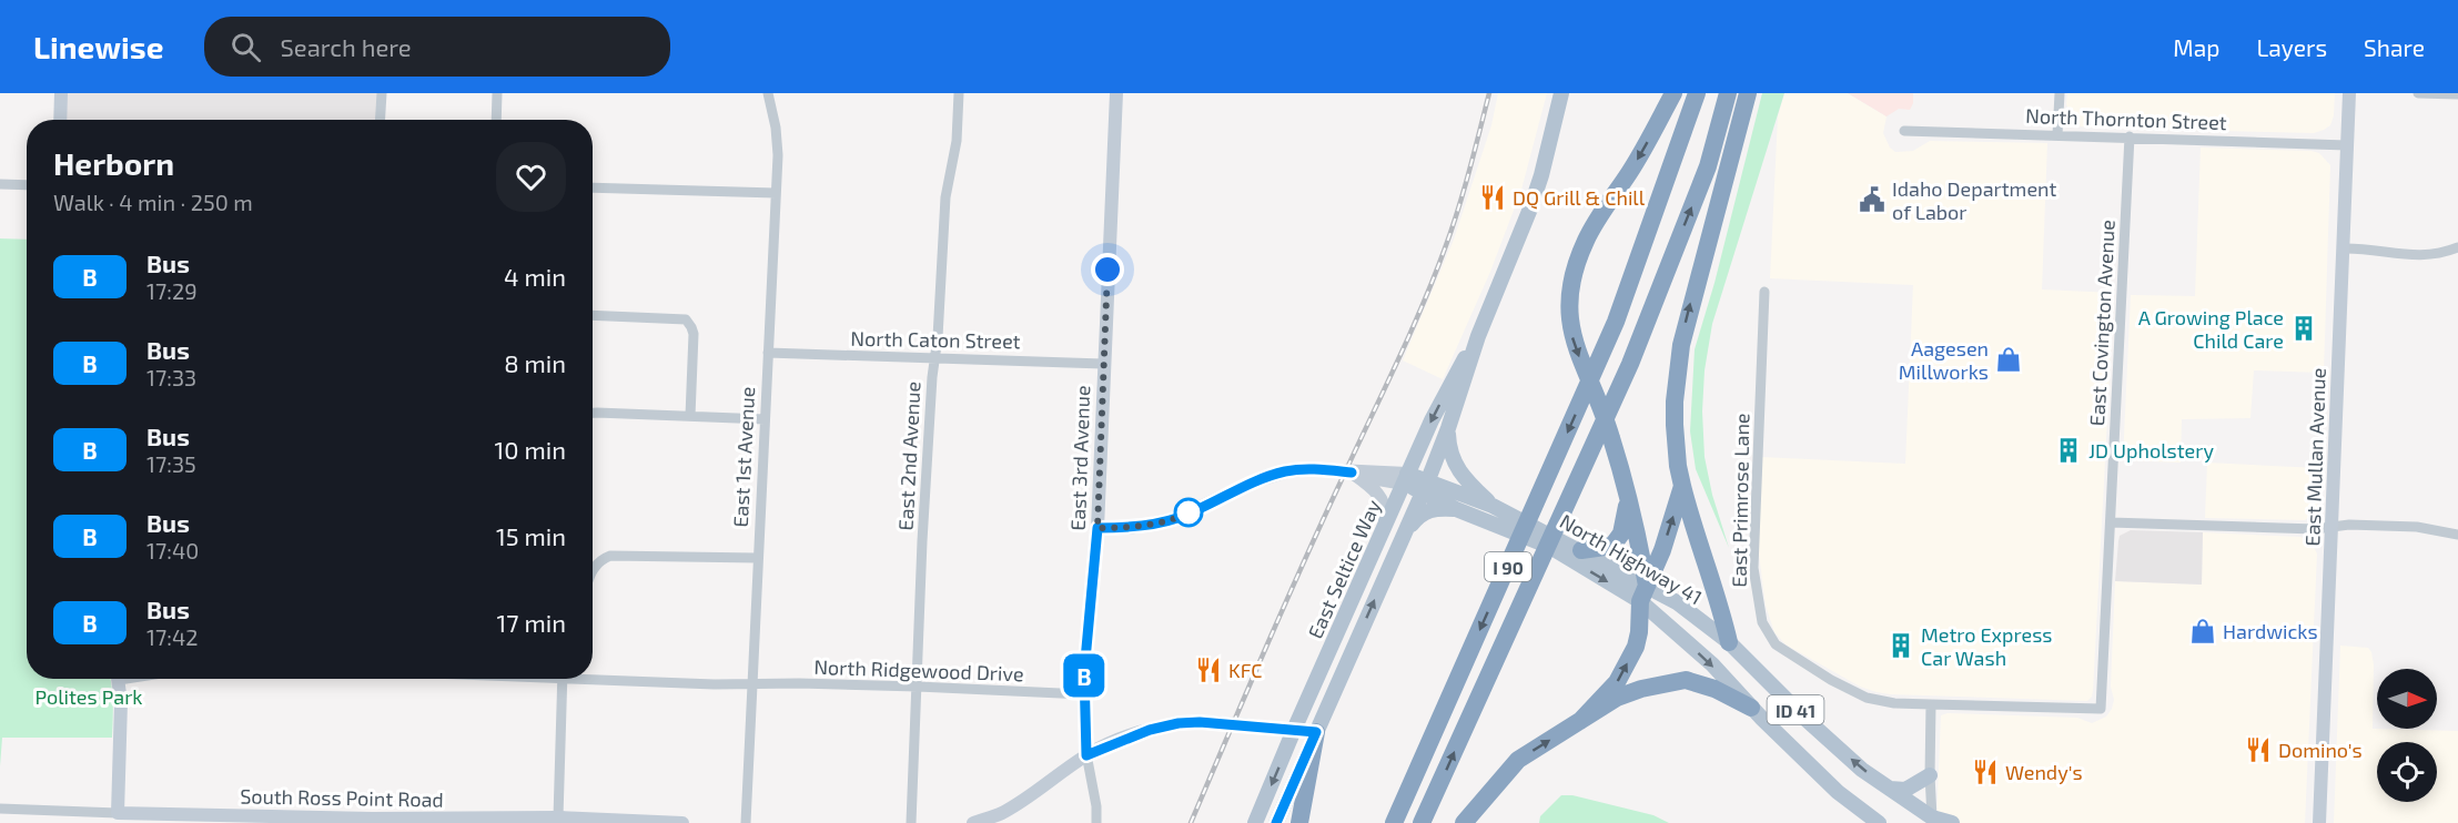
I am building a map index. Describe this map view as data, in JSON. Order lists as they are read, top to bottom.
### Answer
{
  "streets": {
    "highway": ["I 90"],
    "main road": ["North Highway 41", "East Seltice Way", "ID 41"],
    "street": [
      "North Thornton Street",
      "East Covington Avenue",
      "North Caton Street",
      "East 2nd Avenue",
      "East 1st Avenue",
      "East Mullan Avenue",
      "East 3rd Avenue",
      "East Primrose Lane",
      "North Ridgewood Drive",
      "South Ross Point Road"
    ]
  },
  "crossings": [
    ["North Thornton Street", "East Covington Avenue"],
    ["North Thornton Street", "East Mullan Avenue"],
    ["East Covington Avenue", "East Primrose Lane"],
    ["North Caton Street", "East 2nd Avenue"],
    ["North Caton Street", "East 1st Avenue"],
    ["North Caton Street", "East 3rd Avenue"],
    ["East 2nd Avenue", "North Ridgewood Drive"],
    ["East 1st Avenue", "North Ridgewood Drive"],
    ["East 3rd Avenue", "North Ridgewood Drive"],
    ["North Highway 41", "East Seltice Way"]
  ],
  "parks": ["Polites Park"],
  "places": {
    "restaurant": [
      "DQ Grill & Chill",
      "KFC",
      "Domino's",
      "Wendy's"
    ],
    "public building": ["Idaho Department of Labor"],
    "building": ["A Growing Place Child Care", "JD Upholstery", "Metro Express Car Wash"],
    "shop": ["Aagesen Millworks", "Hardwicks"]
  },
  "lines": ["bus line B"],
  "north": "right",
  "page": {
    "header": "Linewise",
    "search": "Search here",
    "nav": ["Map", "Layers", "Share"],
    "on_map": "B",
    "heading": ["Herborn", "Walk · 4 min · 250 m"],
    "list": [
      {
        "mark": "B",
        "name": "Bus",
        "note": "17:29",
        "value": "4 min"
      },
      {
        "mark": "B",
        "name": "Bus",
        "note": "17:33",
        "value": "8 min"
      },
      {
        "mark": "B",
        "name": "Bus",
        "note": "17:35",
        "value": "10 min"
      },
      {
        "mark": "B",
        "name": "Bus",
        "note": "17:40",
        "value": "15 min"
      },
      {
        "mark": "B",
        "name": "Bus",
        "note": "17:42",
        "value": "17 min"
      }
    ]
  }
}
